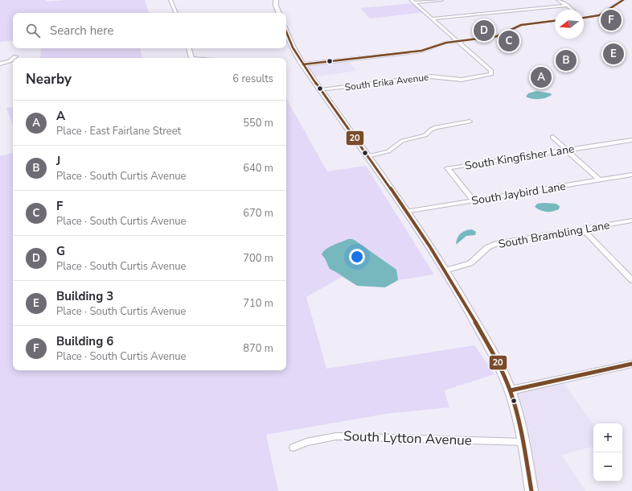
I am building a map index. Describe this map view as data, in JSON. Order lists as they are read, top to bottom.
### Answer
{
  "streets": {
    "street": [
      "South Erika Avenue",
      "South Kingfisher Lane",
      "South Jaybird Lane",
      "South Brambling Lane",
      "South Lytton Avenue"
    ]
  },
  "crossings": [
    ["South Kingfisher Lane", "South Jaybird Lane"]
  ],
  "lines": ["transit line 20"],
  "north": "left",
  "page": {
    "pins": [
      "F",
      "D",
      "C",
      "E",
      "B",
      "A"
    ],
    "search": "Search here",
    "heading": ["Nearby", "6 results"],
    "list": [
      {
        "mark": "A",
        "name": "A",
        "note": "Place · East Fairlane Street",
        "value": "550 m"
      },
      {
        "mark": "B",
        "name": "J",
        "note": "Place · South Curtis Avenue",
        "value": "640 m"
      },
      {
        "mark": "C",
        "name": "F",
        "note": "Place · South Curtis Avenue",
        "value": "670 m"
      },
      {
        "mark": "D",
        "name": "G",
        "note": "Place · South Curtis Avenue",
        "value": "700 m"
      },
      {
        "mark": "E",
        "name": "Building 3",
        "note": "Place · South Curtis Avenue",
        "value": "710 m"
      },
      {
        "mark": "F",
        "name": "Building 6",
        "note": "Place · South Curtis Avenue",
        "value": "870 m"
      }
    ],
    "map_buttons": ["+", "−"]
  }
}
